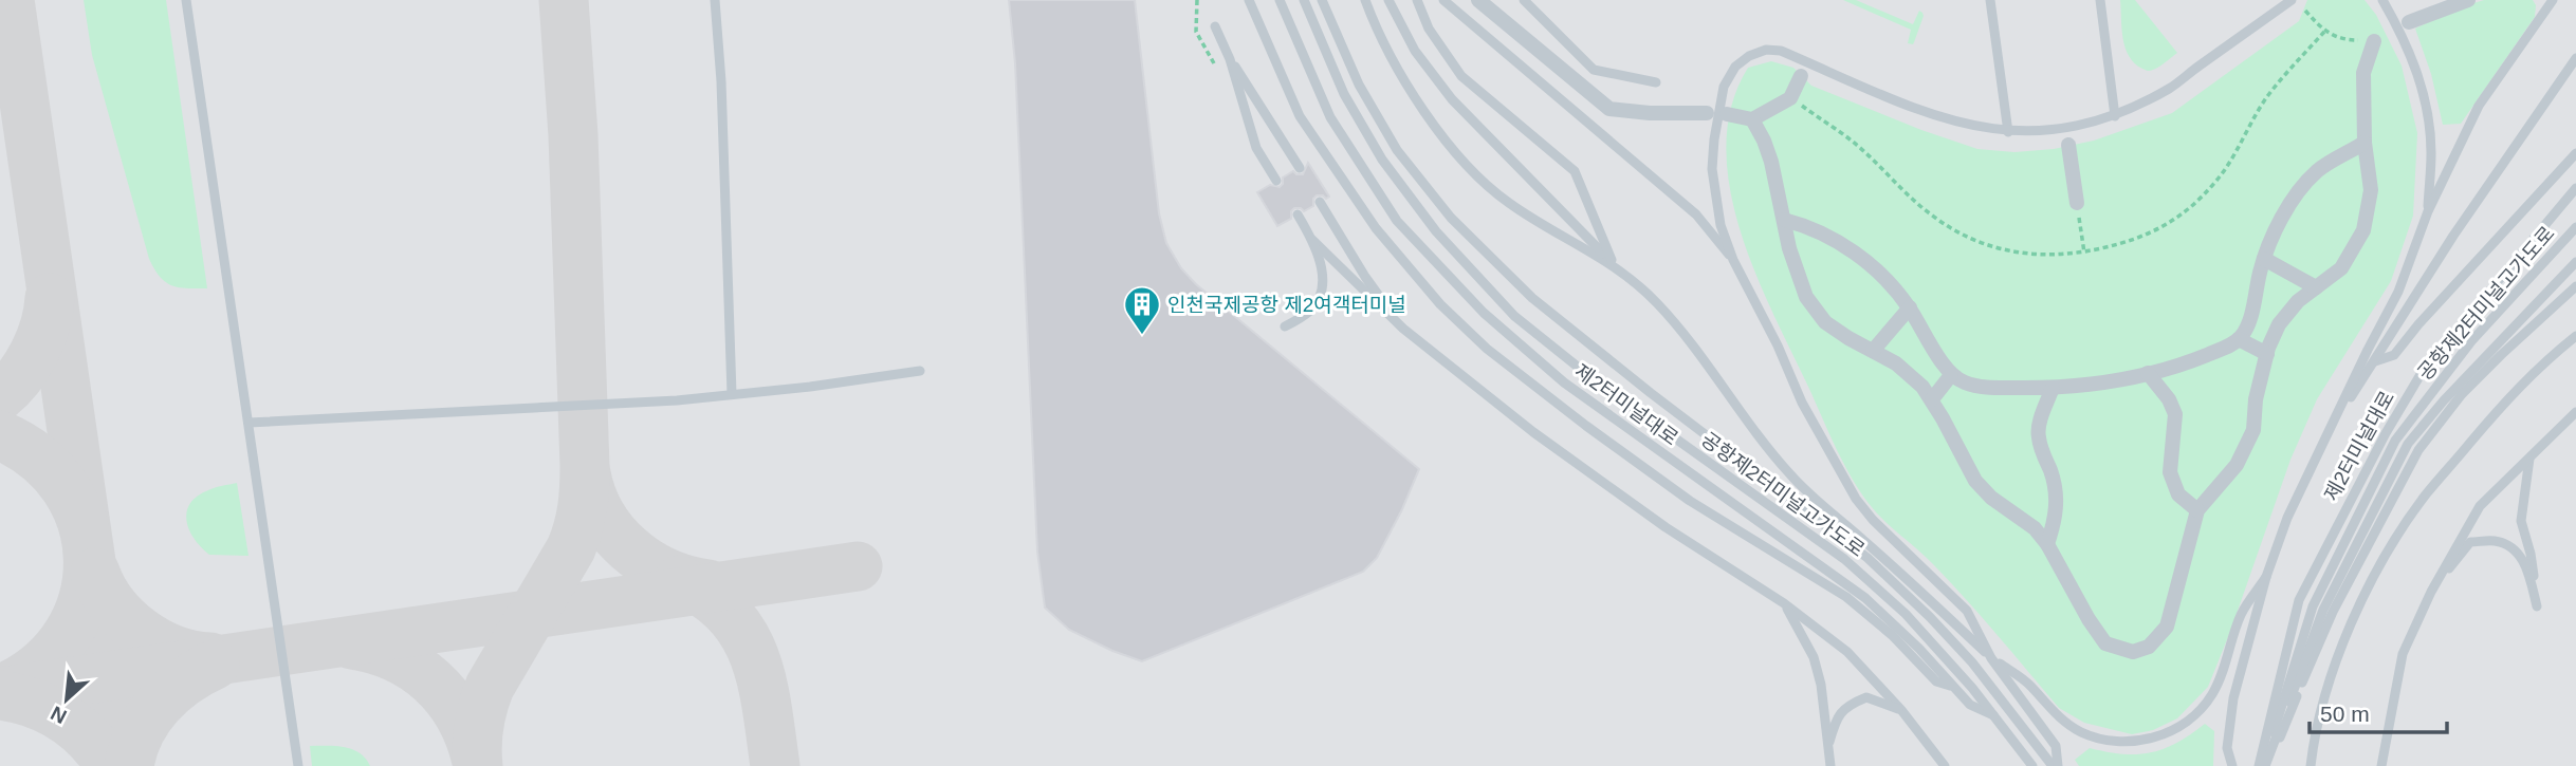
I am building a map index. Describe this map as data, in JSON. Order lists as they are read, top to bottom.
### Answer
{
  "streets": {
    "lane": ["공항제2터미널고가도로", "제2터미널대로"]
  },
  "crossings": [
    ["공항제2터미널고가도로", "제2터미널대로"]
  ],
  "places": {
    "building": ["인천국제공항 제2여객터미널"]
  },
  "scale_bar": "50 m",
  "north": "bottom left"
}
